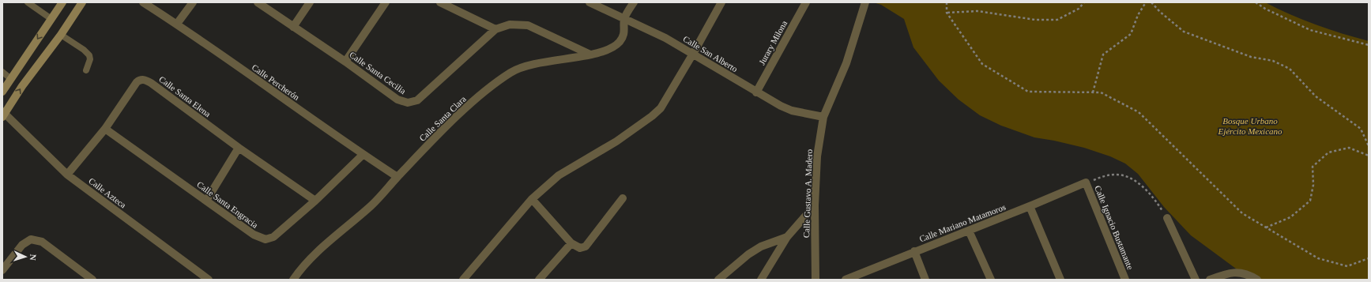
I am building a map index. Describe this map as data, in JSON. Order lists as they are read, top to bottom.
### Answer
{
  "streets": {
    "street": [
      "Jurary Milona",
      "Calle San Alberto",
      "Calle Santa Cecilia",
      "Calle Percherón",
      "Calle Santa Elena",
      "Calle Santa Clara",
      "Calle Azteca",
      "Calle Gustavo A. Madero",
      "Calle Santa Engracia",
      "Calle Mariano Matamoros",
      "Calle Ignacio Bustamante"
    ]
  },
  "crossings": [
    ["Jurary Milona", "Calle San Alberto"],
    ["Calle San Alberto", "Calle Santa Clara"],
    ["Calle San Alberto", "Calle Gustavo A. Madero"],
    ["Calle Percherón", "Calle Santa Clara"],
    ["Calle Percherón", "Calle Santa Engracia"],
    ["Calle Santa Elena", "Calle Azteca"],
    ["Calle Santa Elena", "Calle Santa Engracia"],
    ["Calle Mariano Matamoros", "Calle Ignacio Bustamante"]
  ],
  "parks": ["Bosque Urbano Ejército Mexicano"],
  "north": "right"
}
